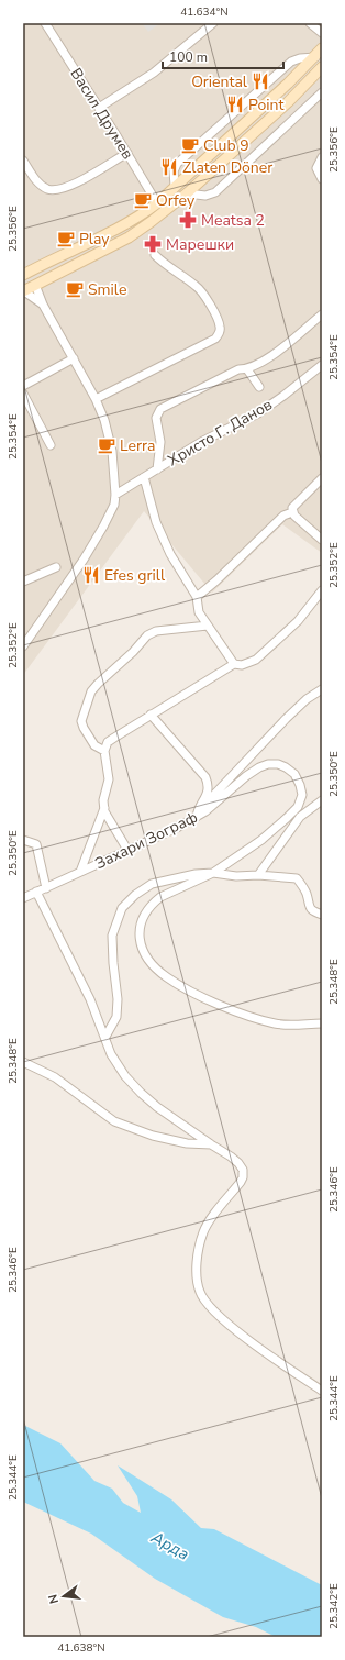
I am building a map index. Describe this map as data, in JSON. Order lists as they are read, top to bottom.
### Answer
{
  "streets": {
    "street": ["Васил Друмев", "Христо Г. Данов", "Захари Зограф"]
  },
  "water": ["Арда"],
  "places": {
    "restaurant": [
      "Oriental",
      "Point",
      "Zlaten Döner",
      "Efes grill"
    ],
    "cafe": [
      "Club 9",
      "Orfey",
      "Play",
      "Smile",
      "Lerra"
    ],
    "pharmacy": ["Meatsa 2", "Марешки"]
  },
  "scale_bar": "100 m",
  "north": "left",
  "coordinates": [
    "41.634°N",
    "25.356°E",
    "25.354°E",
    "25.352°E",
    "25.350°E",
    "25.348°E",
    "25.346°E",
    "25.344°E",
    "25.342°E",
    "41.638°N"
  ]
}
